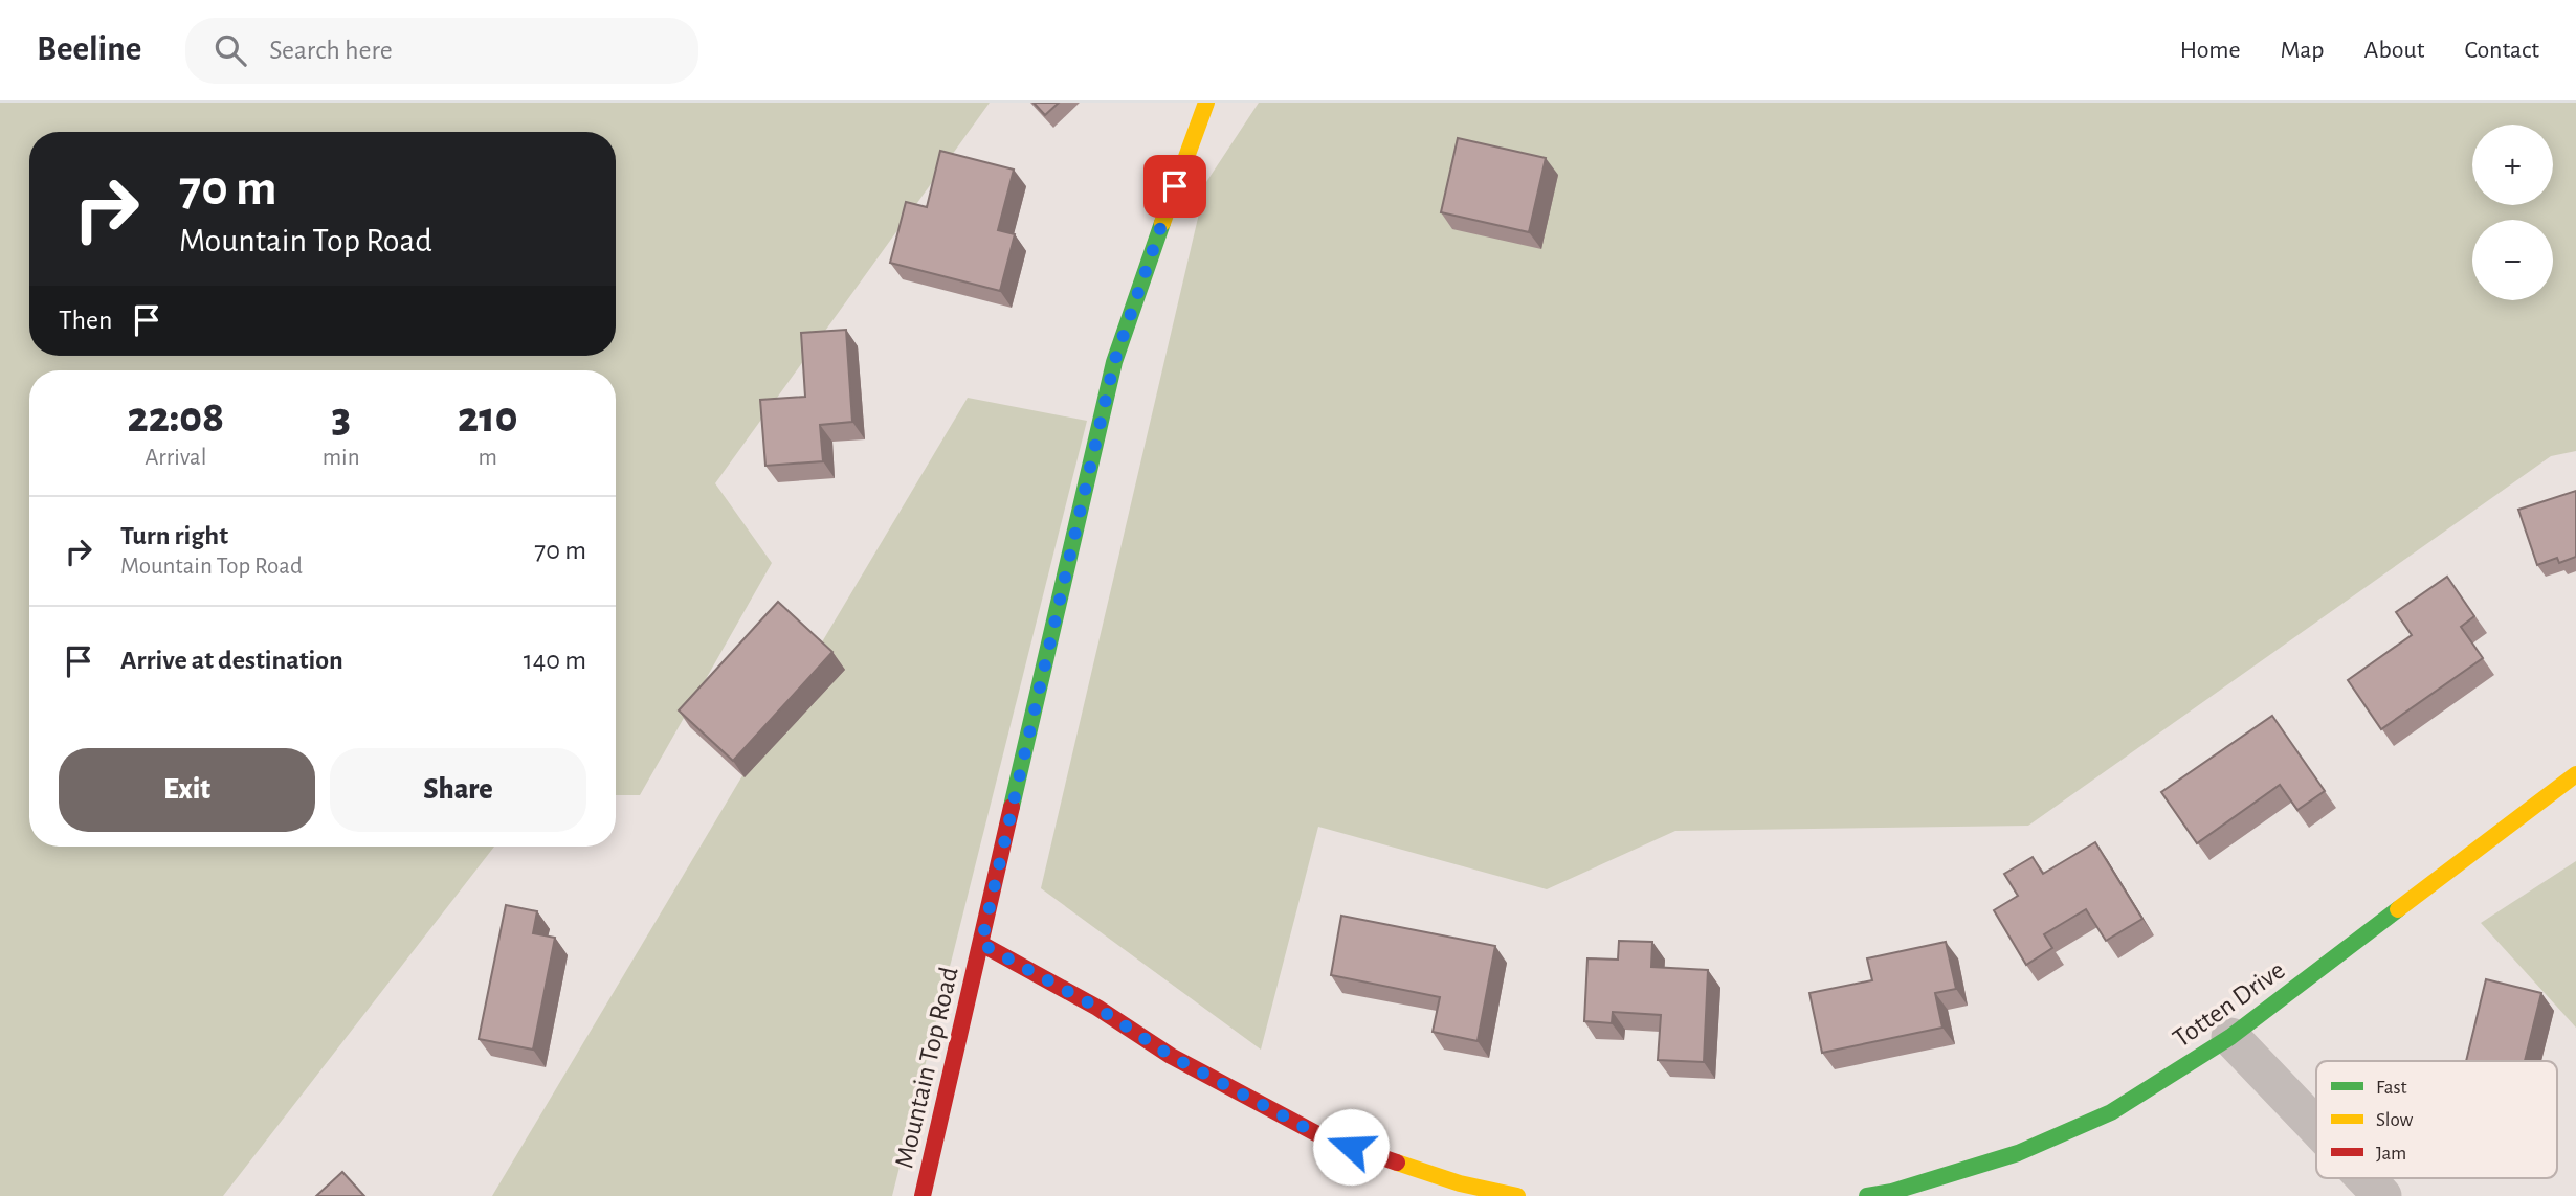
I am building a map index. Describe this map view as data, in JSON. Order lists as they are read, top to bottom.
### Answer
{
  "streets": {
    "street": ["Totten Drive", "Mountain Top Road"]
  },
  "legend": ["Fast", "Slow", "Jam"],
  "page": {
    "header": "Beeline",
    "search": "Search here",
    "nav": [
      "Home",
      "Map",
      "About",
      "Contact"
    ],
    "map_buttons": ["+", "−"],
    "turn": ["70 m", "Mountain Top Road"],
    "then": "Then",
    "eta": [
      "22:08",
      "Arrival",
      "3",
      "min",
      "210",
      "m"
    ],
    "list": [
      {
        "name": "Turn right",
        "note": "Mountain Top Road",
        "value": "70 m"
      },
      {
        "name": "Arrive at destination",
        "value": "140 m"
      }
    ],
    "buttons": ["Exit", "Share"]
  }
}
